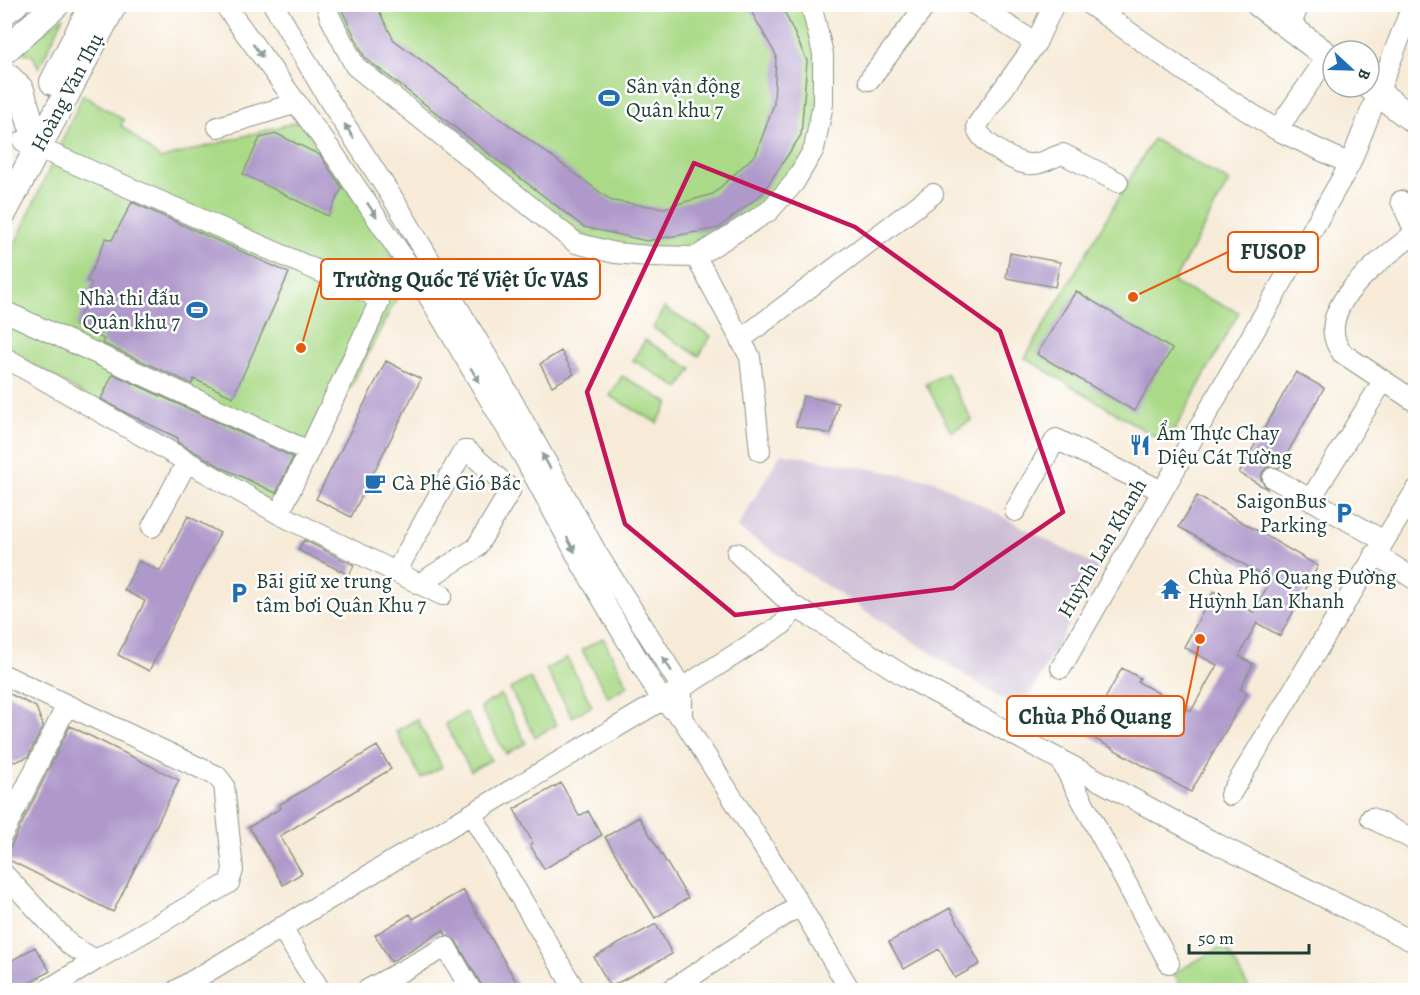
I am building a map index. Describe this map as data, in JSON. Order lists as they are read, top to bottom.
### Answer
{
  "streets": {
    "main road": ["Hoàng Văn Thụ"],
    "street": ["Huỳnh Lan Khanh"]
  },
  "places": {
    "sports": ["Sân vận động Quân khu 7", "Nhà thi đấu Quân khu 7"],
    "other": ["FUSOP", "Trường Quốc Tế Việt Úc VAS", "Chùa Phổ Quang"],
    "restaurant": ["Ẩm Thực Chay Diệu Cát Tường"],
    "cafe": ["Cà Phê Gió Bấc"],
    "parking": ["SaigonBus Parking", "Bãi giữ xe trung tâm bơi Quân Khu 7"],
    "temple": ["Chùa Phổ Quang Đường Huỳnh Lan Khanh"]
  },
  "scale_bar": "50 m",
  "north": "right"
}
